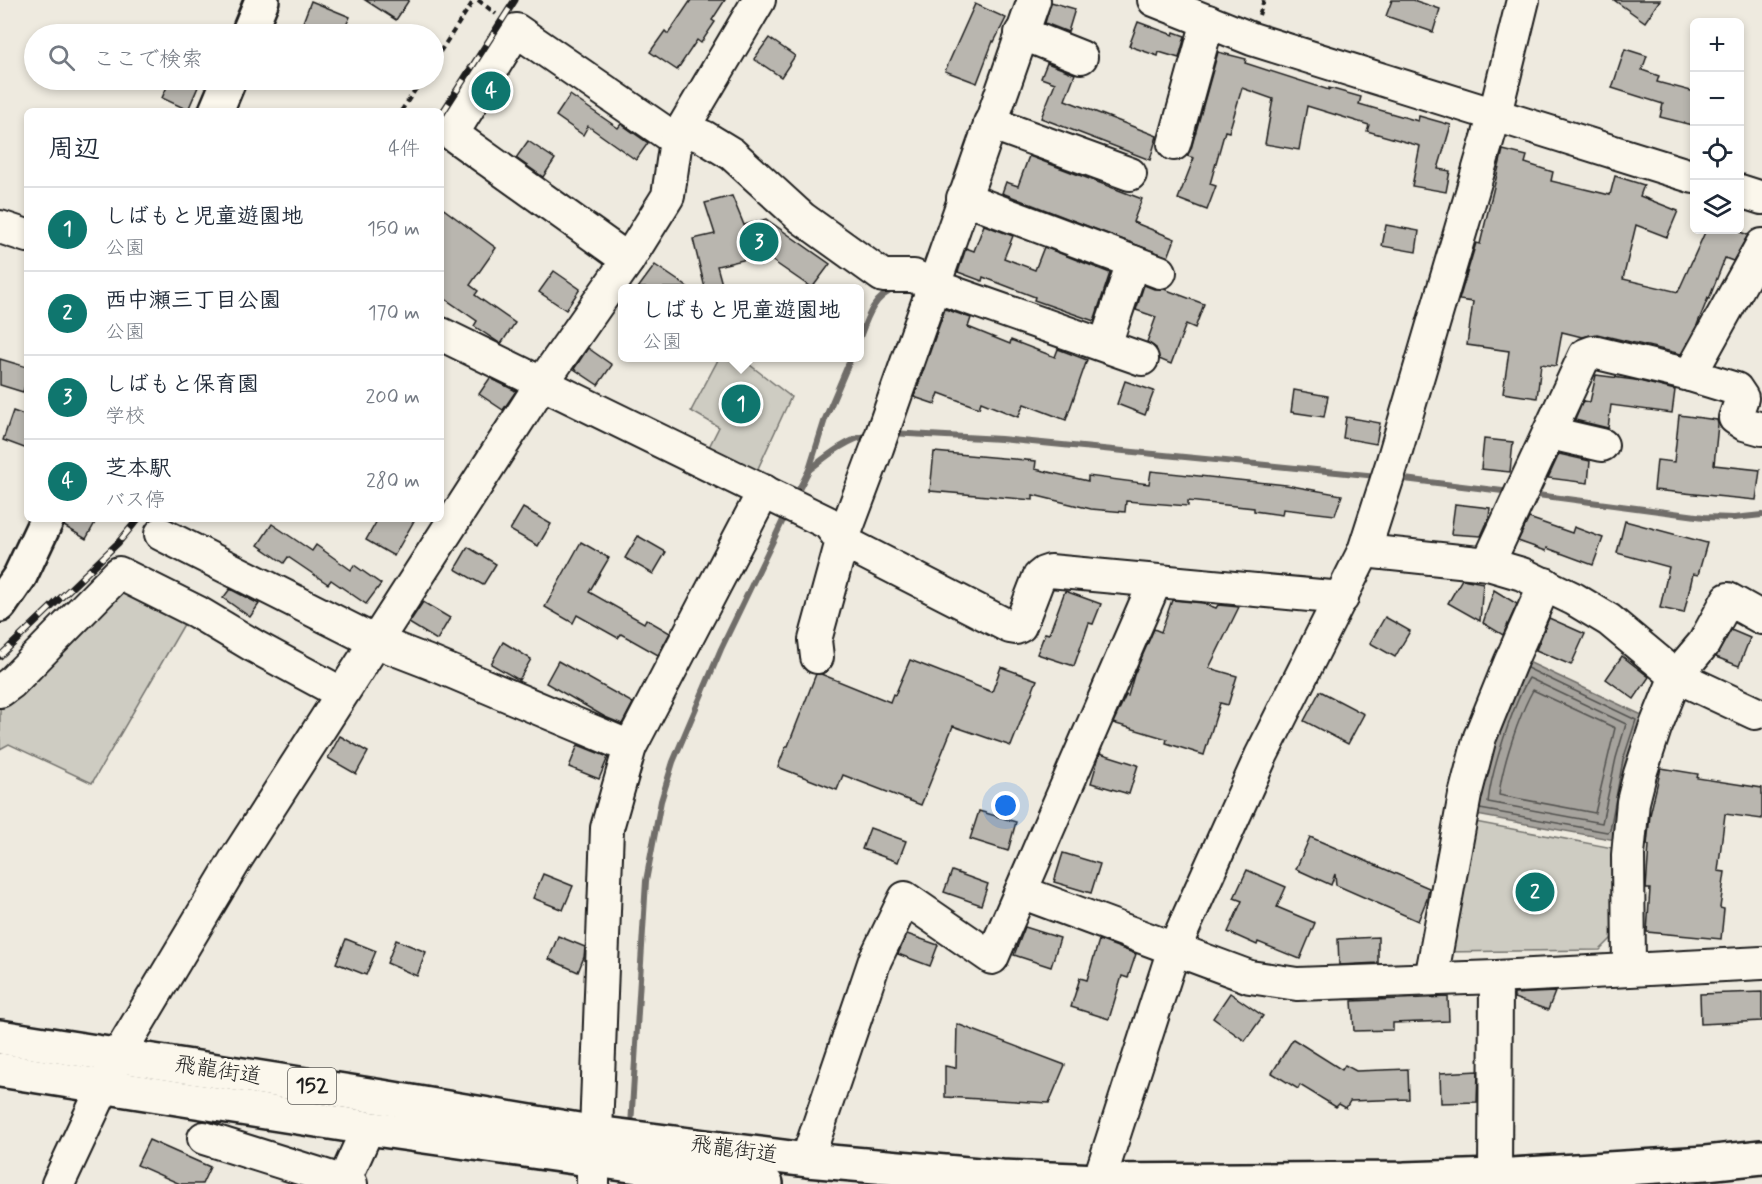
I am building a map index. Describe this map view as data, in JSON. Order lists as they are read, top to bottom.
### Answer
{
  "streets": {
    "highway": ["飛龍街道", "152"]
  },
  "page": {
    "map_buttons": ["+", "−"],
    "search": "ここで検索",
    "pins": [
      "4",
      "3",
      "1",
      "2"
    ],
    "heading": ["周辺", "4件"],
    "list": [
      {
        "mark": "1",
        "name": "しばもと児童遊園地",
        "note": "公園",
        "value": "150 m"
      },
      {
        "mark": "2",
        "name": "西中瀬三丁目公園",
        "note": "公園",
        "value": "170 m"
      },
      {
        "mark": "3",
        "name": "しばもと保育園",
        "note": "学校",
        "value": "200 m"
      },
      {
        "mark": "4",
        "name": "芝本駅",
        "note": "バス停",
        "value": "280 m"
      }
    ],
    "popup": ["しばもと児童遊園地", "公園"]
  }
}
